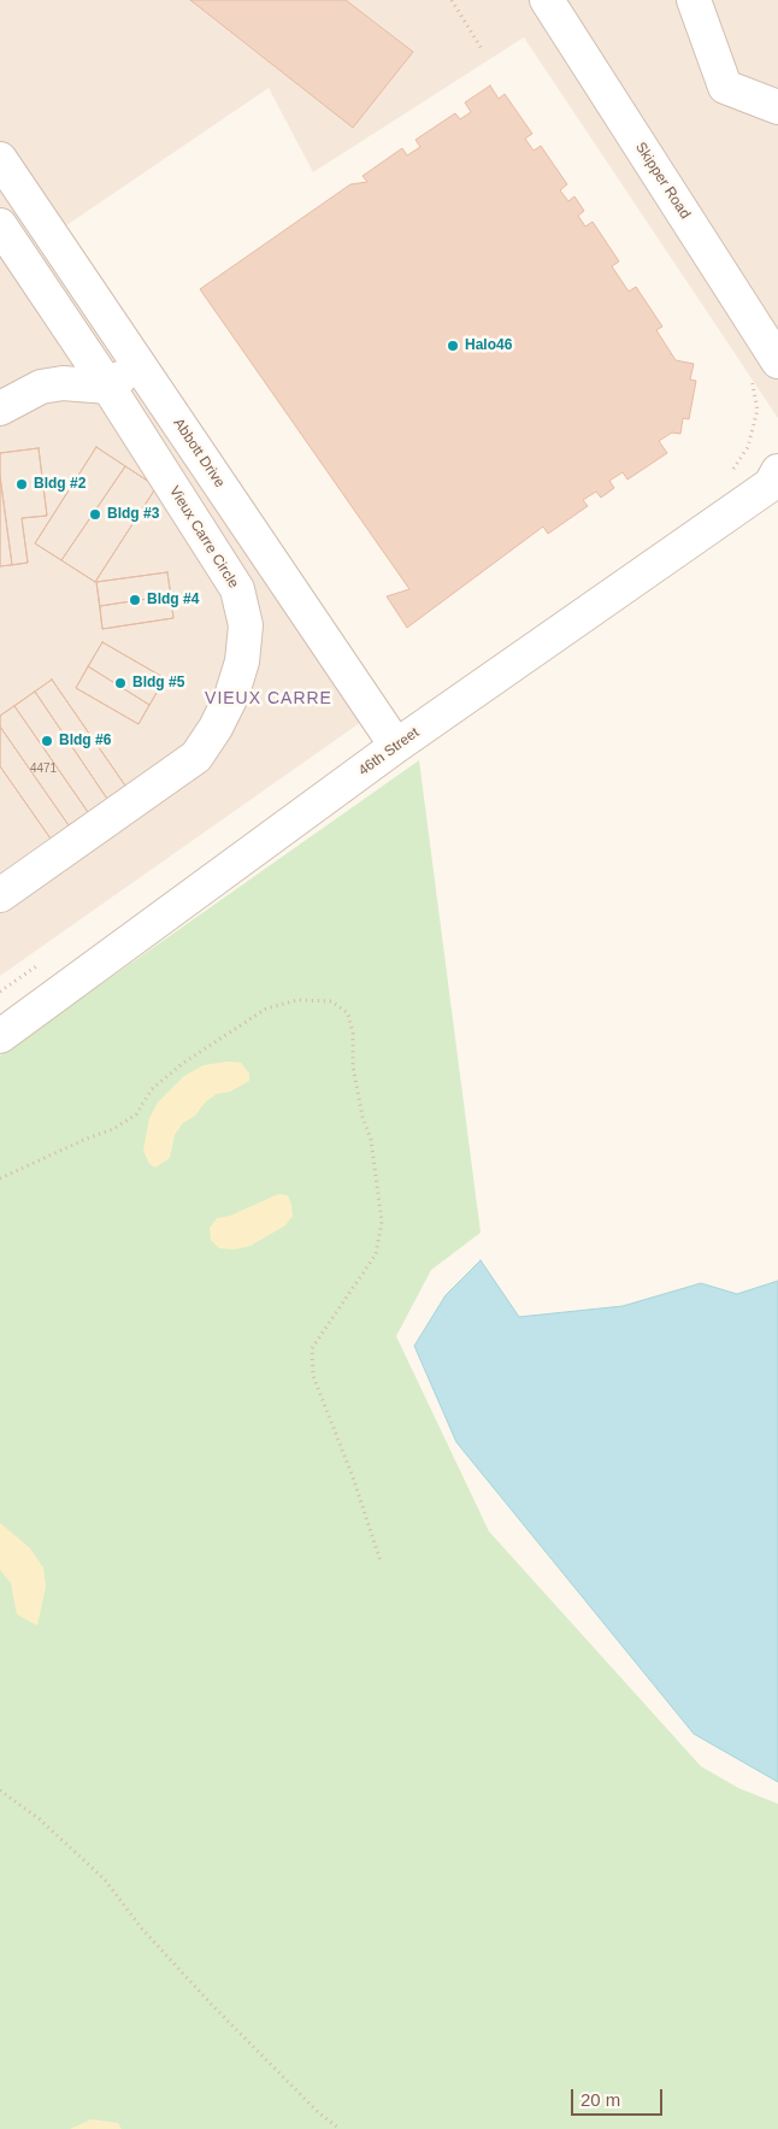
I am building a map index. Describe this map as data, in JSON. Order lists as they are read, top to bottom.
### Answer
{
  "streets": {
    "street": [
      "Skipper Road",
      "Abbott Drive",
      "Vieux Carre Circle",
      "46th Street"
    ]
  },
  "crossings": [
    ["Abbott Drive", "46th Street"]
  ],
  "districts": ["VIEUX CARRE"],
  "places": [
    "Halo46",
    "Bldg #2",
    "Bldg #3",
    "Bldg #4",
    "Bldg #5",
    "Bldg #6"
  ],
  "house_numbers": ["4471"],
  "scale_bar": "20 m"
}
